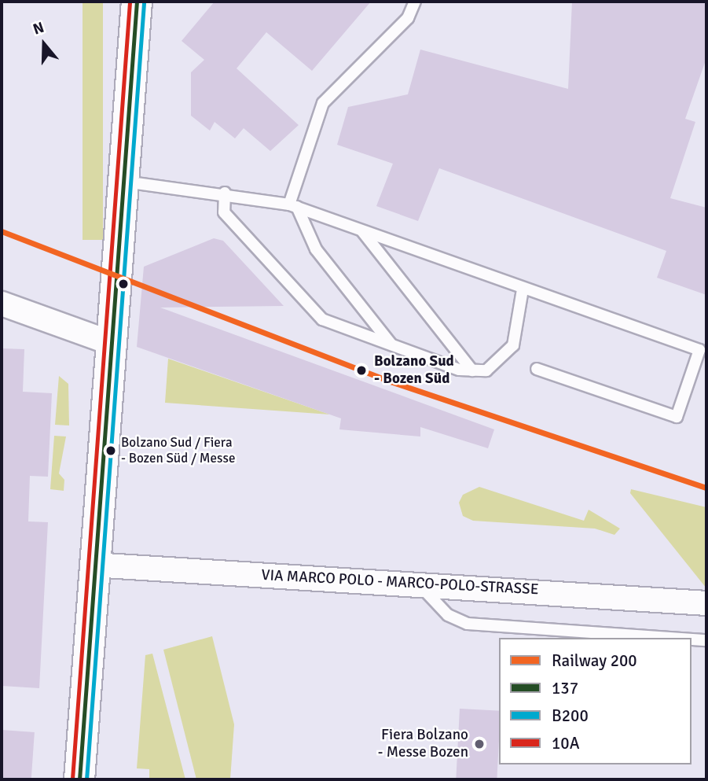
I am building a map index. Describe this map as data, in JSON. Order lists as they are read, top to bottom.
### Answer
{
  "streets": {
    "street": ["VIA MARCO POLO - MARCO-POLO-STRASSE"]
  },
  "places": ["Bolzano Sud - Bozen Süd", "Bolzano Sud / Fiera - Bozen Süd / Messe", "Fiera Bolzano - Messe Bozen"],
  "lines": [
    "transit line 137",
    "transit line 10A",
    "transit line B200",
    "rail line 200"
  ],
  "legend": [
    "Railway 200",
    "137",
    "B200",
    "10A"
  ],
  "north": "top"
}
